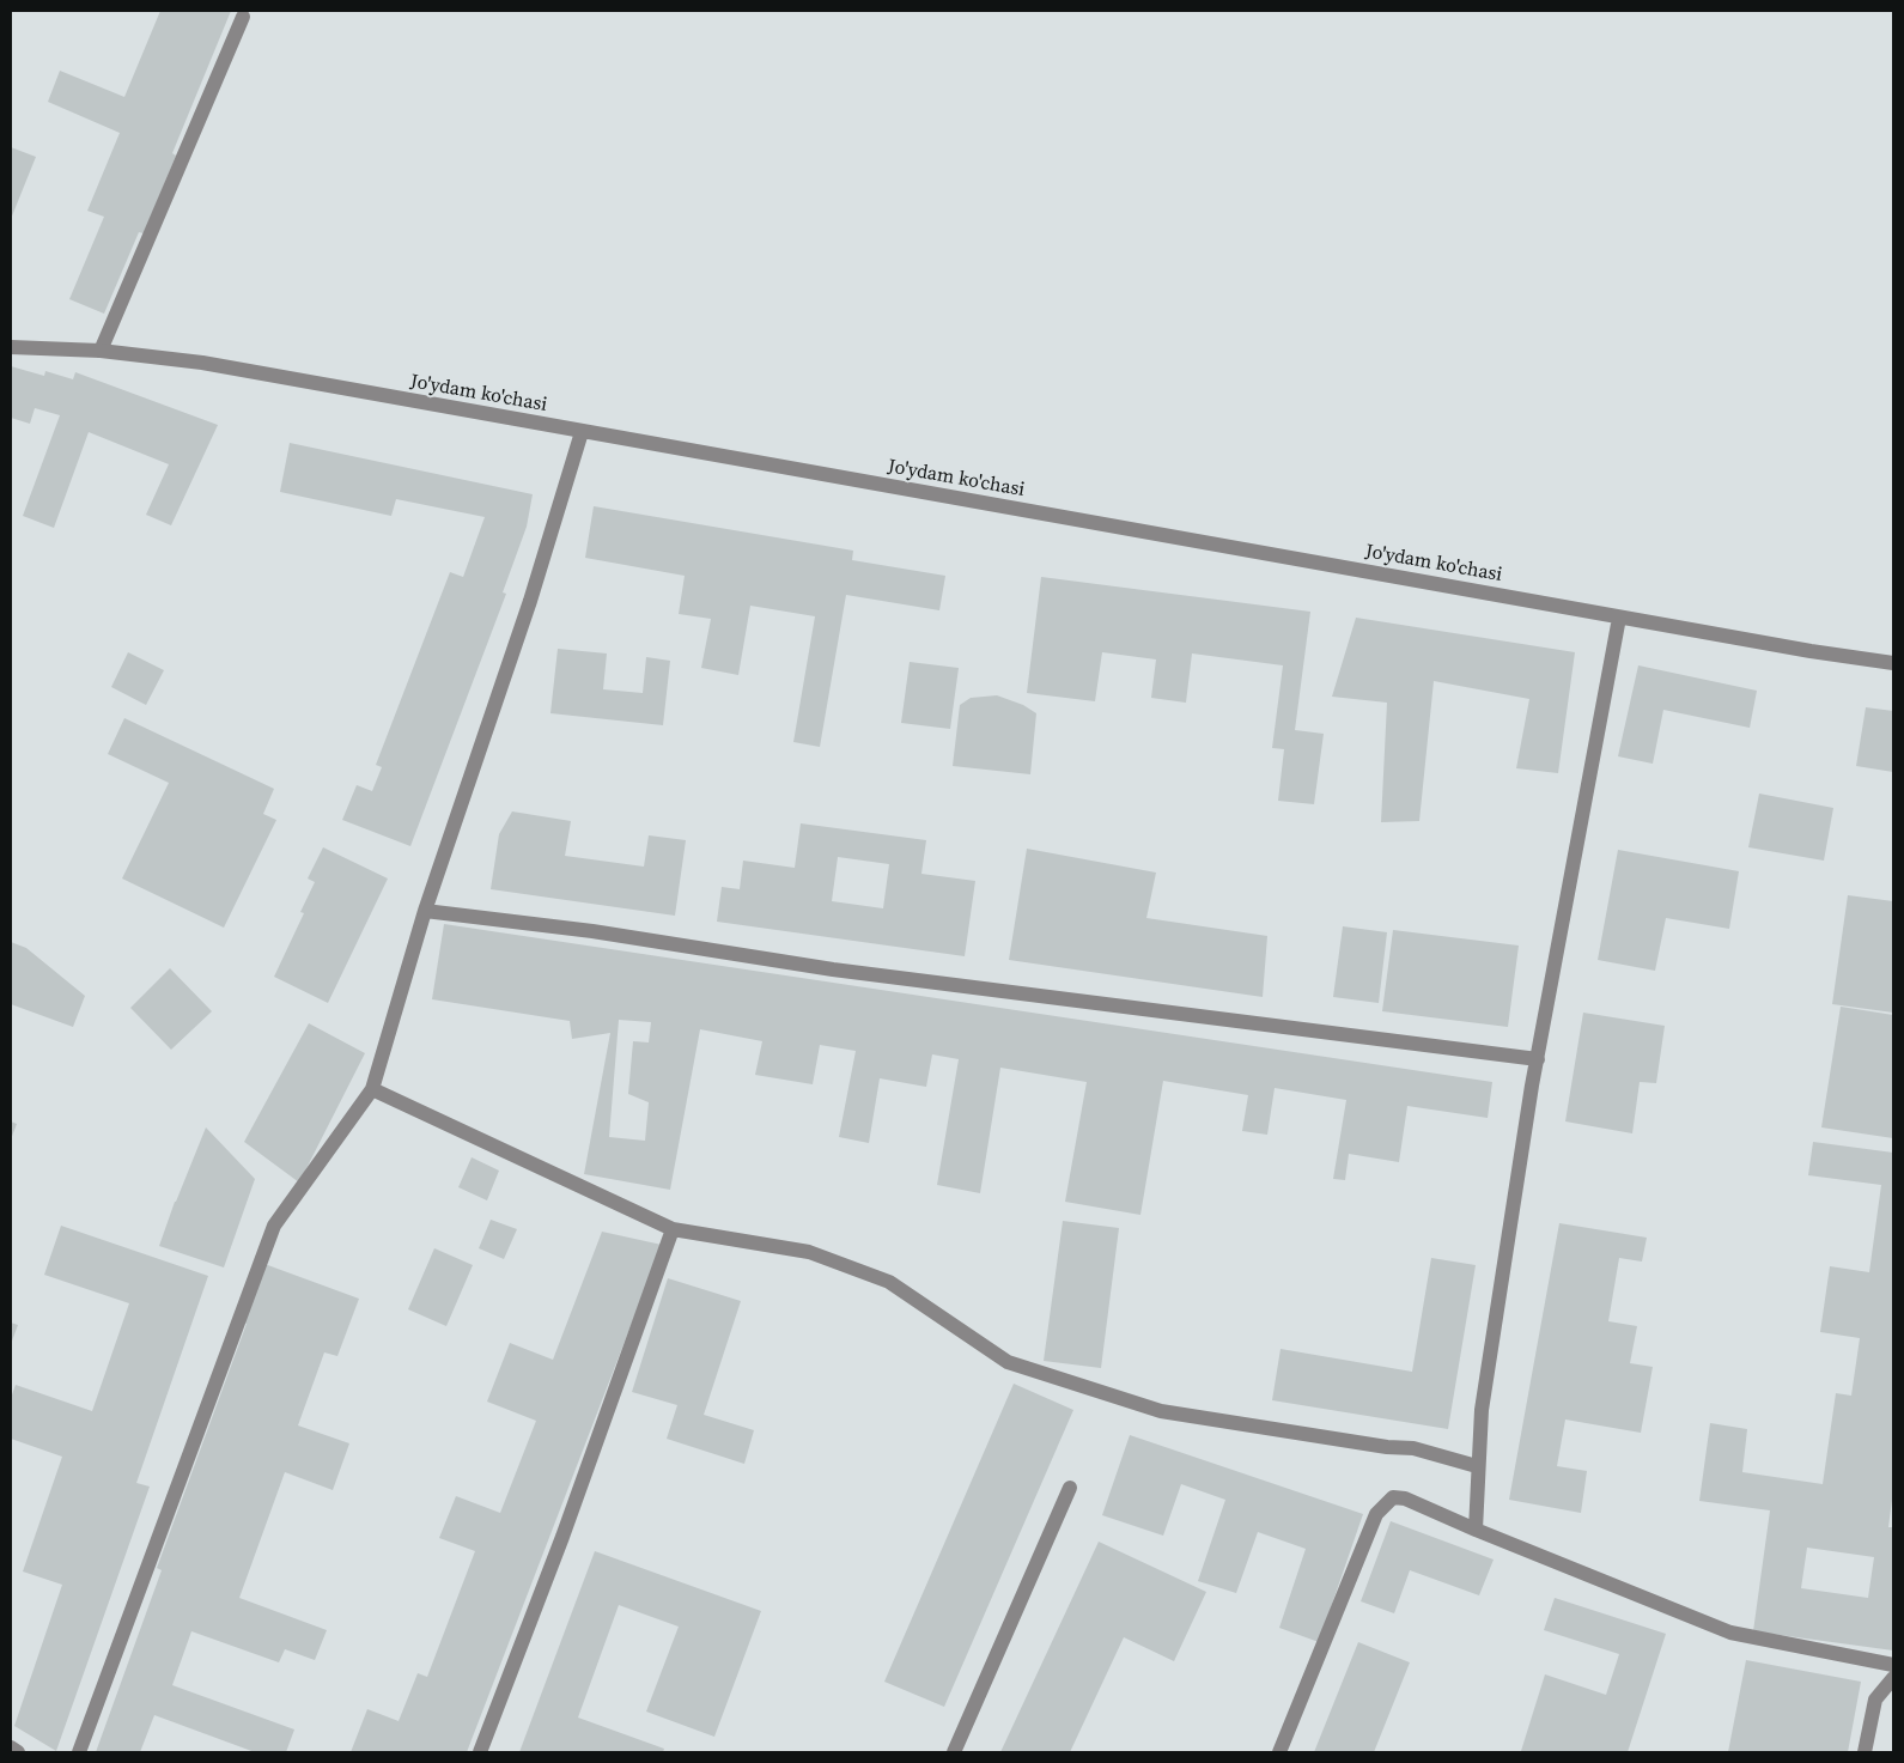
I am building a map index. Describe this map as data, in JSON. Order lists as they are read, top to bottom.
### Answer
{
  "streets": {
    "street": ["Jo'ydam ko'chasi"]
  }
}
